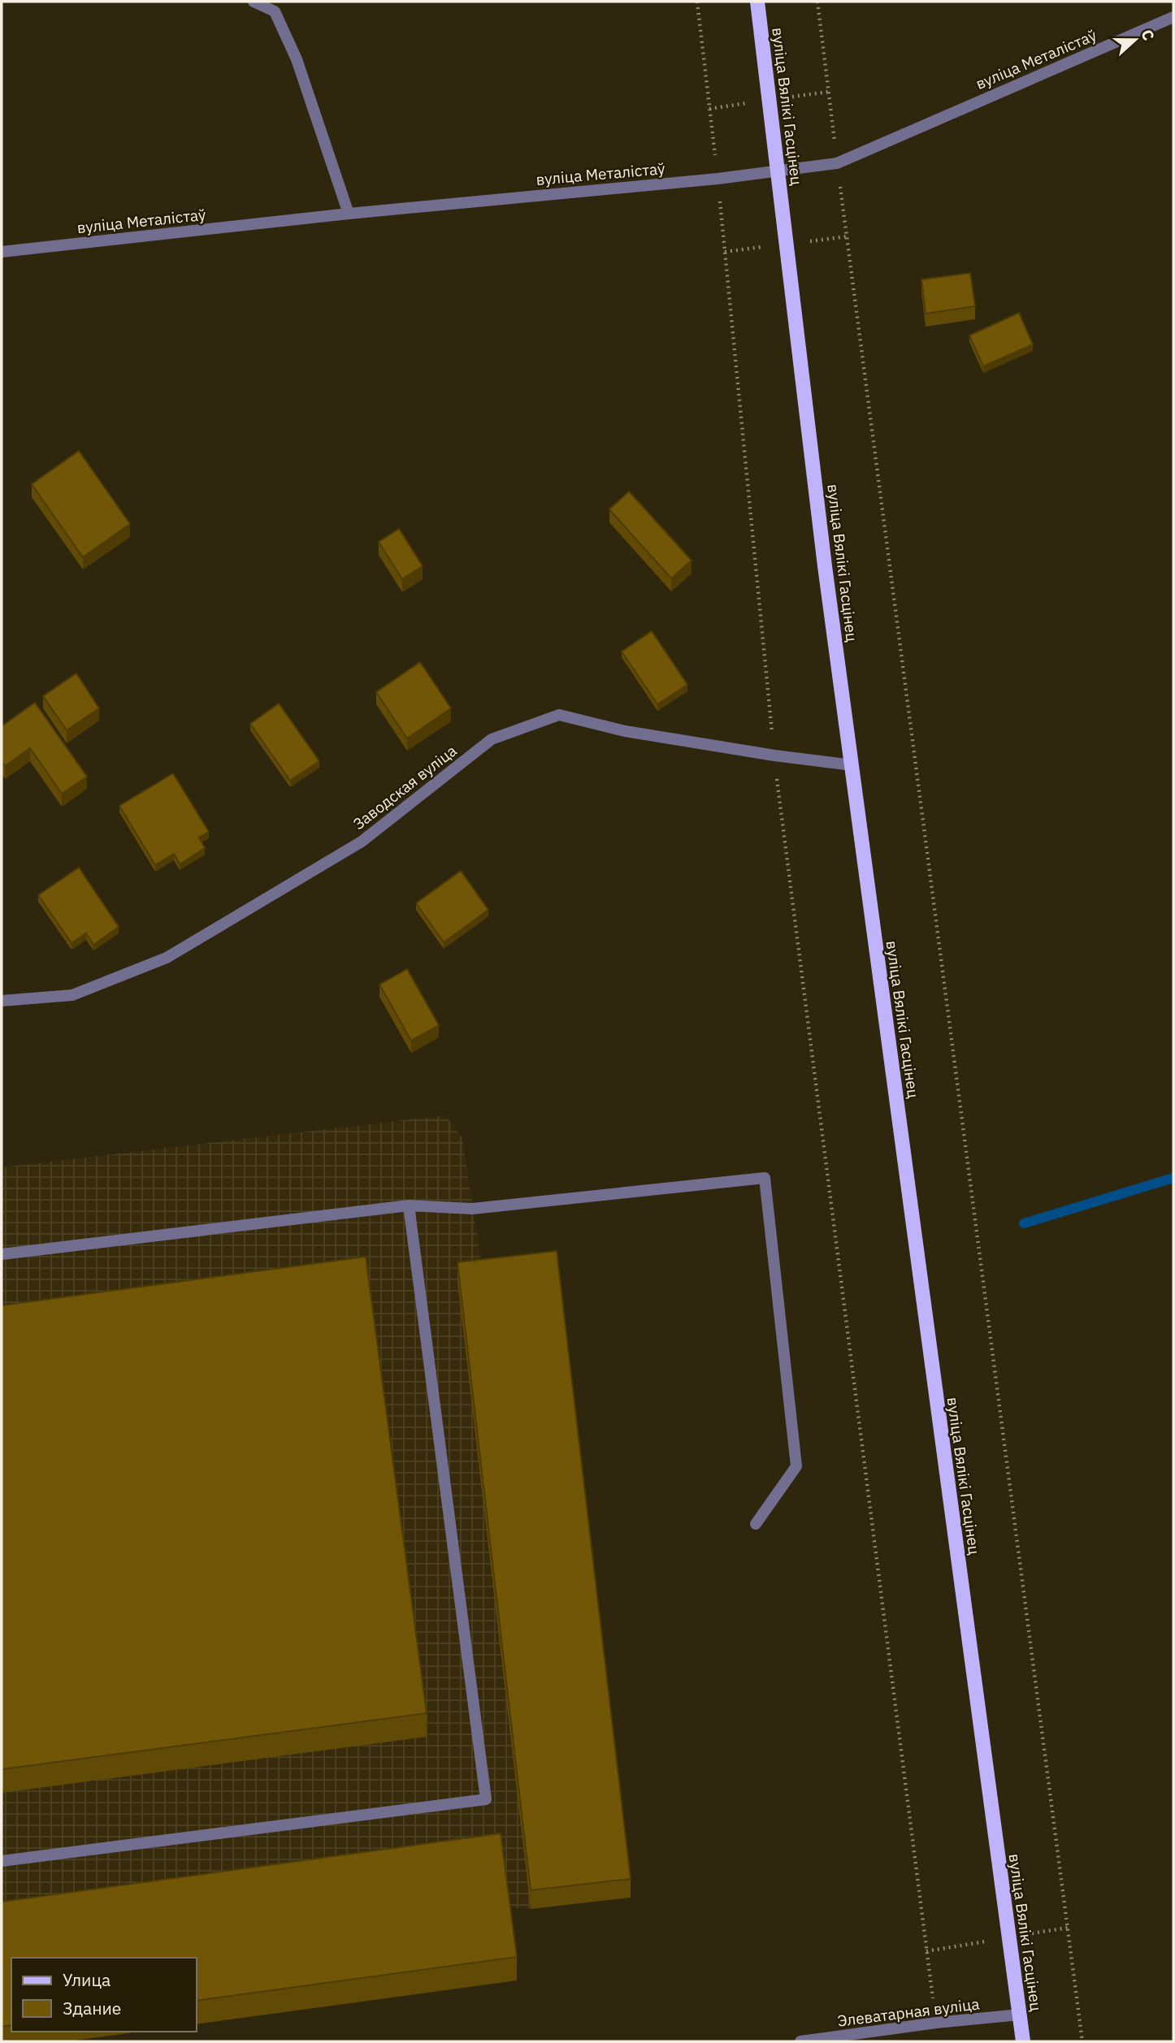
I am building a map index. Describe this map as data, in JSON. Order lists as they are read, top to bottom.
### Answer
{
  "streets": {
    "main road": ["вуліца Вялікі Гасцінец"],
    "street": ["вуліца Металістаў", "Заводская вуліца", "Элеватарная вуліца"]
  },
  "crossings": [
    ["вуліца Металістаў", "вуліца Вялікі Гасцінец"],
    ["вуліца Вялікі Гасцінец", "Заводская вуліца"],
    ["вуліца Вялікі Гасцінец", "Элеватарная вуліца"]
  ],
  "legend": ["Улица", "Здание"],
  "north": "right"
}
